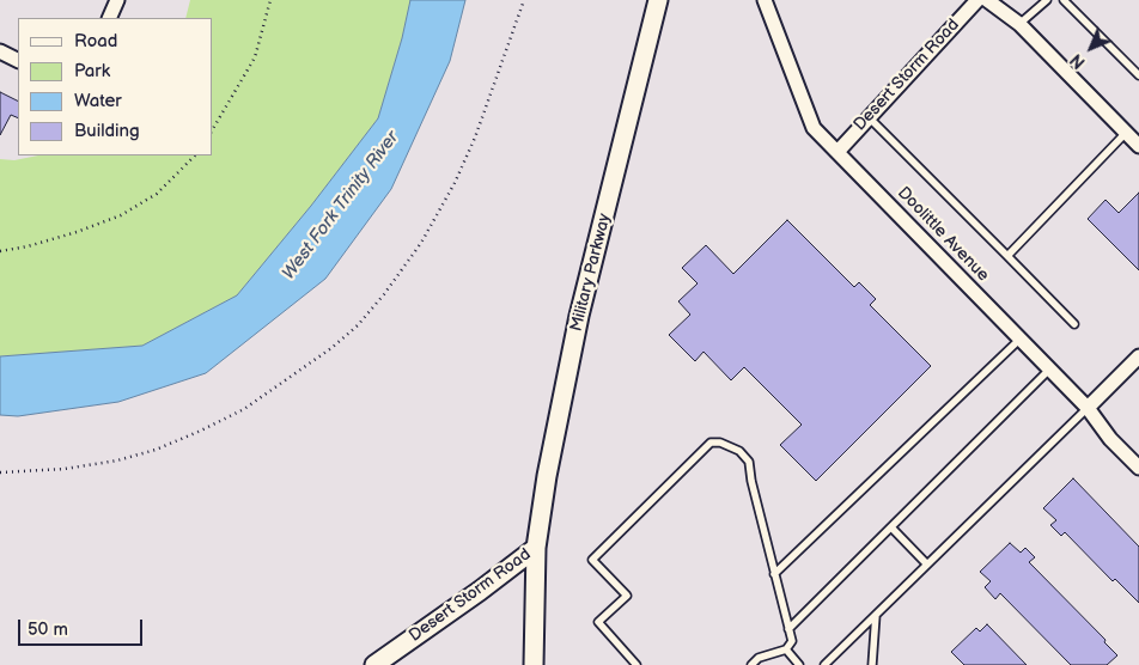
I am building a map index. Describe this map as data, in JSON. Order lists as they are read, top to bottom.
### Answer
{
  "streets": {
    "street": ["Desert Storm Road", "Doolittle Avenue", "Military Parkway"]
  },
  "crossings": [
    ["Desert Storm Road", "Doolittle Avenue"],
    ["Desert Storm Road", "Military Parkway"]
  ],
  "water": ["West Fork Trinity River"],
  "legend": [
    "Road",
    "Park",
    "Water",
    "Building"
  ],
  "scale_bar": "50 m",
  "north": "bottom left"
}
